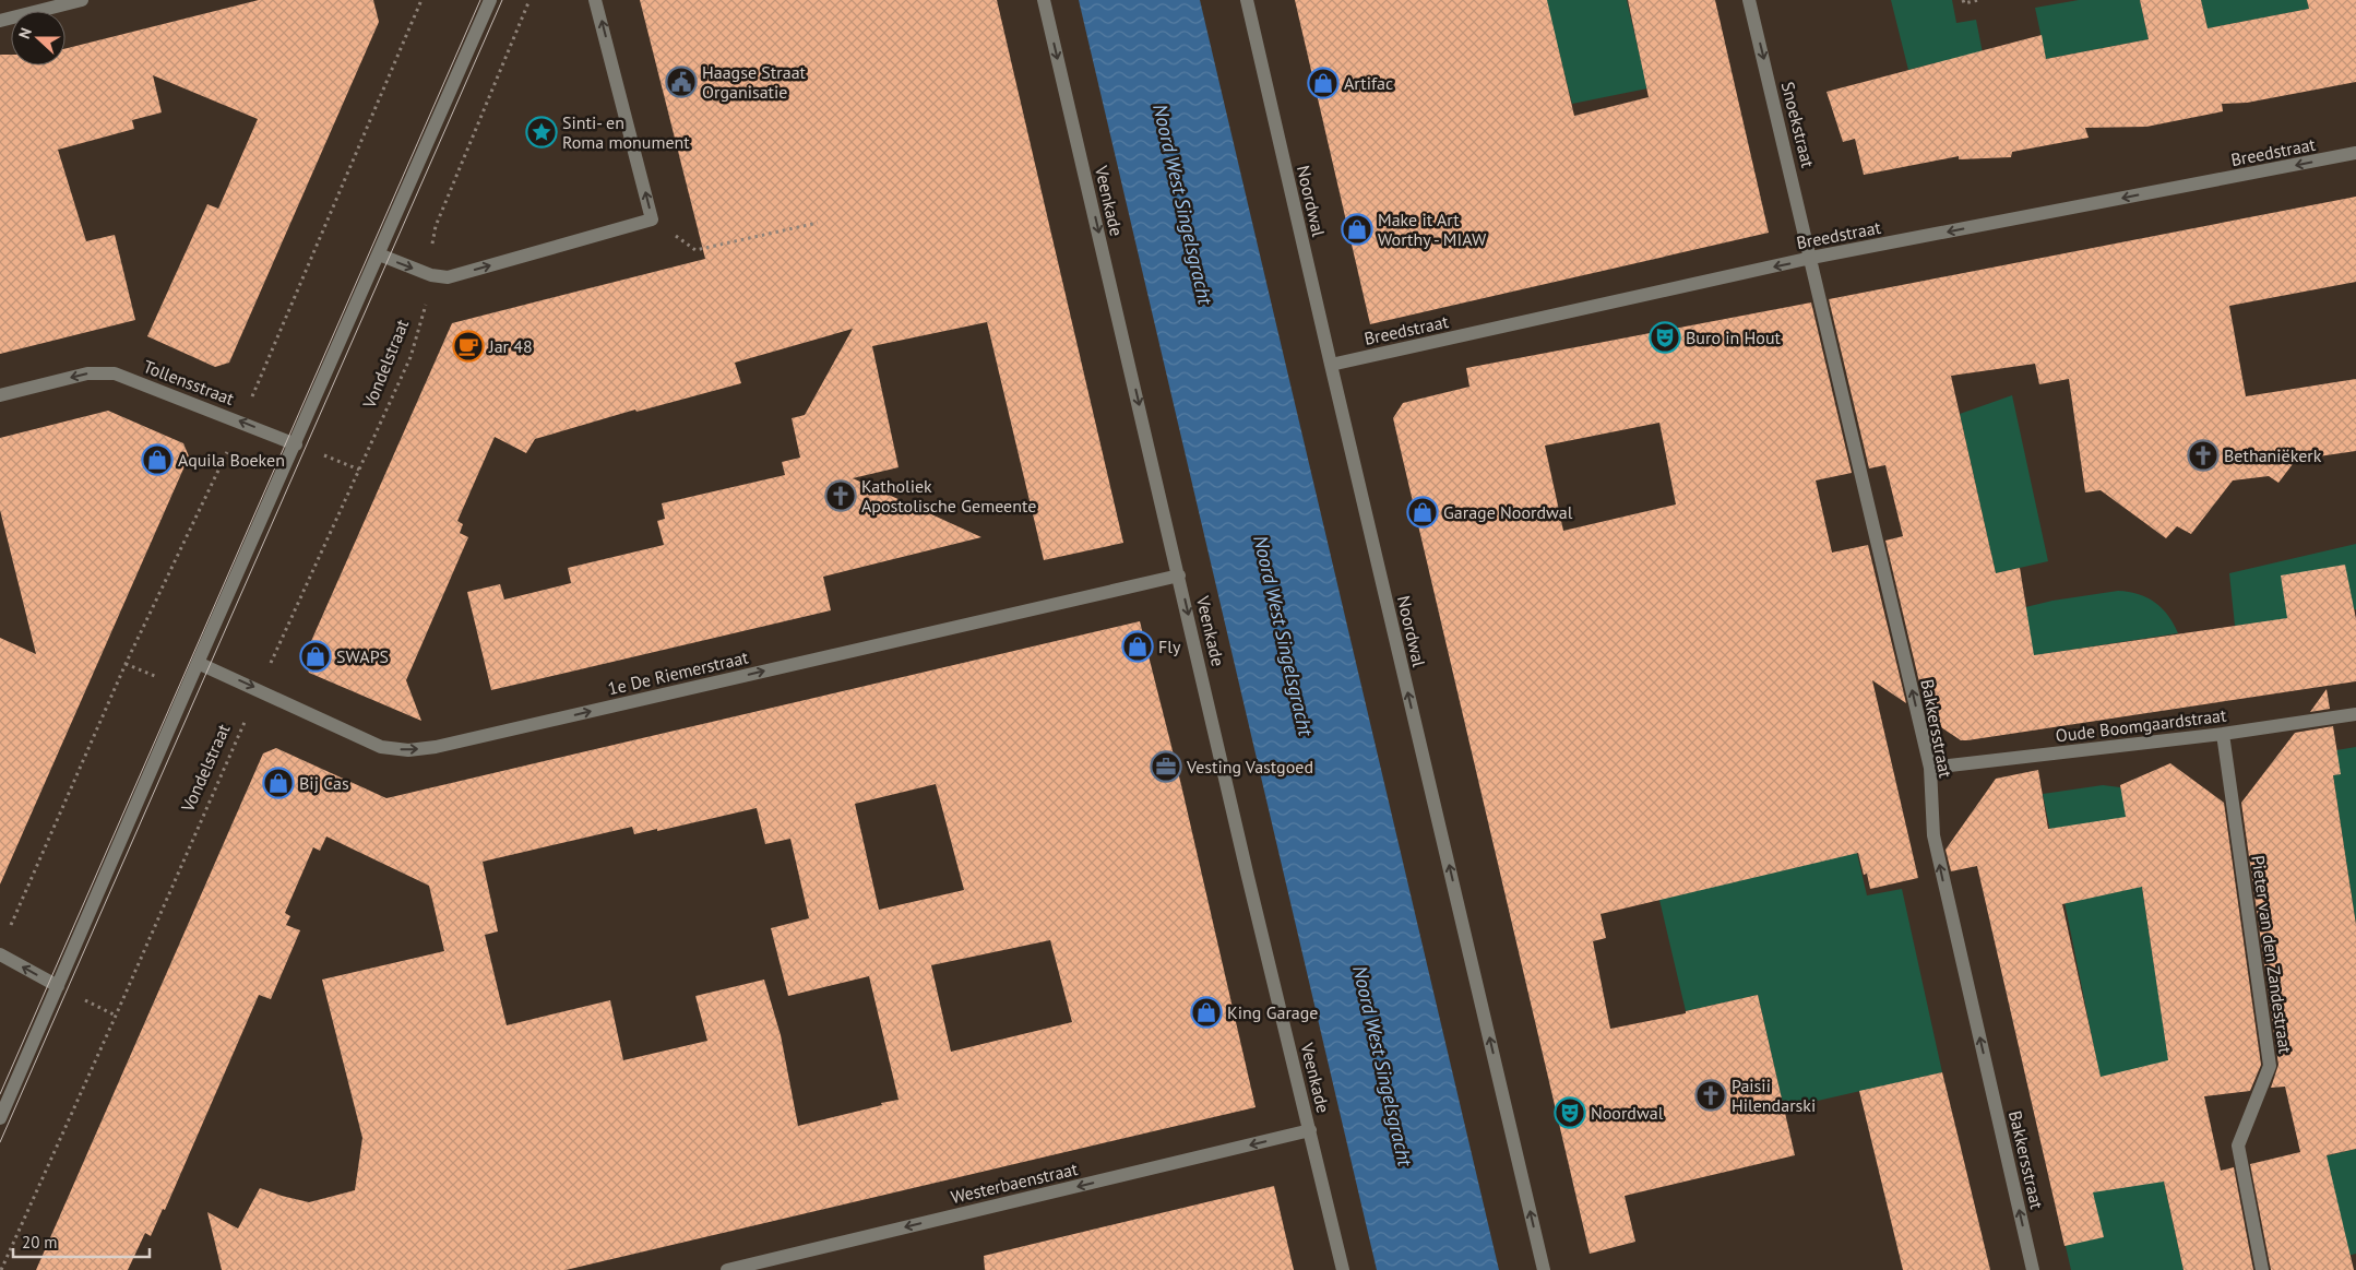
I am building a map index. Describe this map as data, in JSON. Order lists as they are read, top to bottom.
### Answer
{
  "streets": {
    "street": [
      "Snoekstraat",
      "Breedstraat",
      "Veenkade",
      "Noordwal",
      "Tollensstraat",
      "1e De Riemerstraat",
      "Oude Boomgaardstraat",
      "Bakkersstraat",
      "Pieter van den Zandestraat",
      "Westerbaenstraat"
    ],
    "path": ["Vondelstraat"]
  },
  "crossings": [
    ["Snoekstraat", "Breedstraat"],
    ["Snoekstraat", "Bakkersstraat"],
    ["Breedstraat", "Noordwal"],
    ["Breedstraat", "Bakkersstraat"],
    ["Veenkade", "1e De Riemerstraat"],
    ["Veenkade", "Westerbaenstraat"],
    ["Vondelstraat", "1e De Riemerstraat"],
    ["Oude Boomgaardstraat", "Bakkersstraat"],
    ["Oude Boomgaardstraat", "Pieter van den Zandestraat"]
  ],
  "one_way": [
    "Snoekstraat",
    "Breedstraat",
    "Veenkade",
    "Noordwal",
    "Tollensstraat",
    "1e De Riemerstraat",
    "Bakkersstraat",
    "Westerbaenstraat"
  ],
  "water": ["Noord West Singelsgracht"],
  "places": {
    "public building": ["Haagse Straat Organisatie"],
    "shop": [
      "Artifac",
      "Make it Art Worthy - MIAW",
      "Aquila Boeken",
      "Garage Noordwal",
      "Fly",
      "SWAPS",
      "Bij Cas",
      "King Garage"
    ],
    "place": ["Sinti- en Roma monument"],
    "theatre": ["Buro in Hout", "Noordwal"],
    "cafe": ["Jar 48"],
    "church": ["Bethaniëkerk", "Katholiek Apostolische Gemeente", "Paisii Hilendarski"],
    "office": ["Vesting Vastgoed"]
  },
  "scale_bar": "20 m",
  "north": "left"
}
